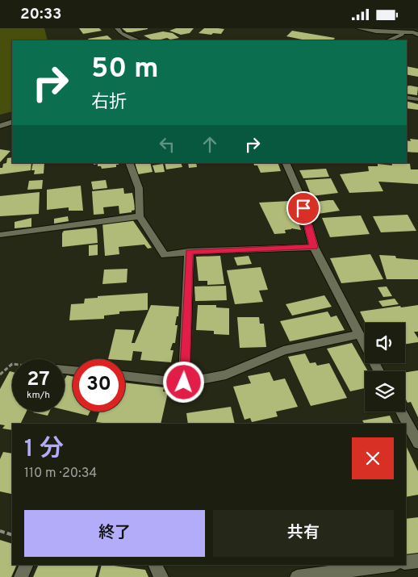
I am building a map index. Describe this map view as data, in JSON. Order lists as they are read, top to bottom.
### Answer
{
  "page": {
    "status": "20:33",
    "turn": ["50 m", "右折"],
    "speed": "27 km/h",
    "limit": "30",
    "heading": ["1 分", "110 m · 20:34"],
    "buttons": ["終了", "共有"]
  }
}
